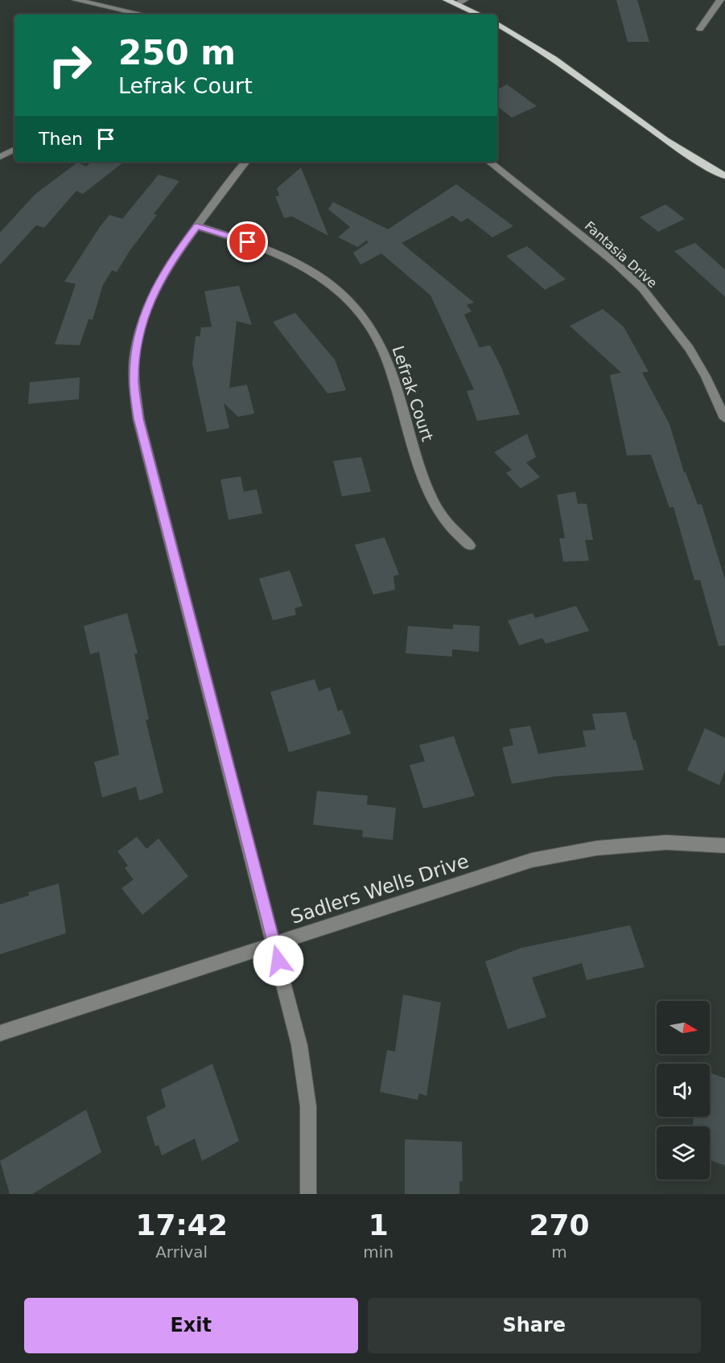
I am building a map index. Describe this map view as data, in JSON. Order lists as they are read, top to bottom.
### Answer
{
  "streets": {
    "street": ["Fantasia Drive", "Lefrak Court", "Sadlers Wells Drive"]
  },
  "north": "right",
  "page": {
    "turn": ["250 m", "Lefrak Court"],
    "then": "Then",
    "eta": [
      "17:42",
      "Arrival",
      "1",
      "min",
      "270",
      "m"
    ],
    "buttons": ["Exit", "Share"]
  }
}
